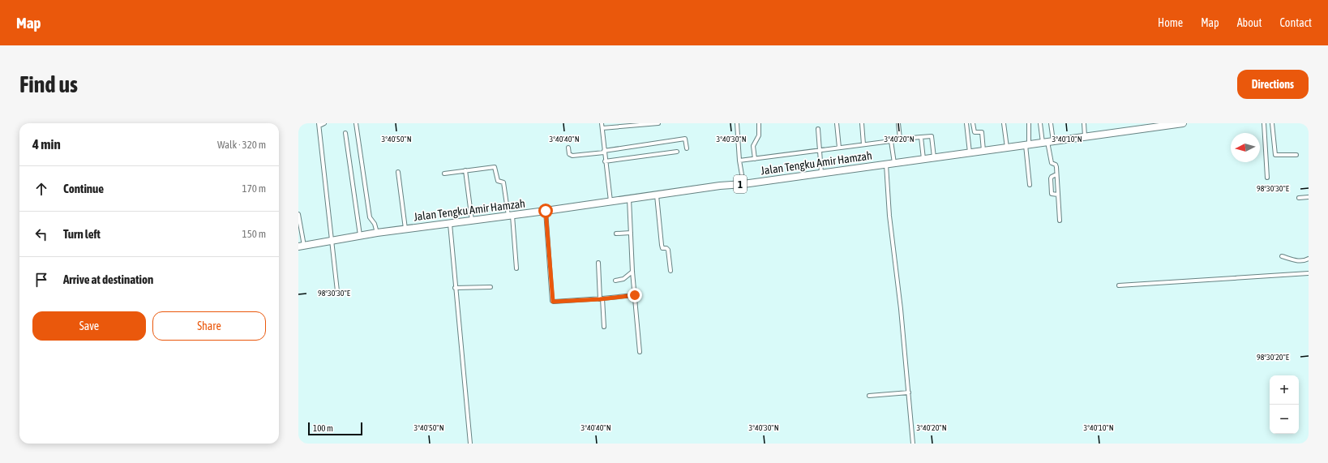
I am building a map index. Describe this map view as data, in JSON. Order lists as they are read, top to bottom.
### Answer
{
  "streets": {
    "highway": ["Jalan Tengku Amir Hamzah", "1"]
  },
  "scale_bar": "100 m",
  "north": "left",
  "page": {
    "header": "Map",
    "nav": [
      "Home",
      "Map",
      "About",
      "Contact"
    ],
    "buttons": [
      "Directions",
      ["Save", "Share"]
    ],
    "title": "Find us",
    "heading": ["4 min", "Walk · 320 m"],
    "list": [
      ["Continue", "170 m"],
      ["Turn left", "150 m"],
      "Arrive at destination"
    ],
    "map_buttons": ["+", "−"],
    "scale": "100 m"
  },
  "coordinates": [
    "3°40'50\"N",
    "3°40'40\"N",
    "3°40'30\"N",
    "3°40'20\"N",
    "3°40'10\"N",
    "98°30'30\"E",
    "98°30'20\"E"
  ]
}
